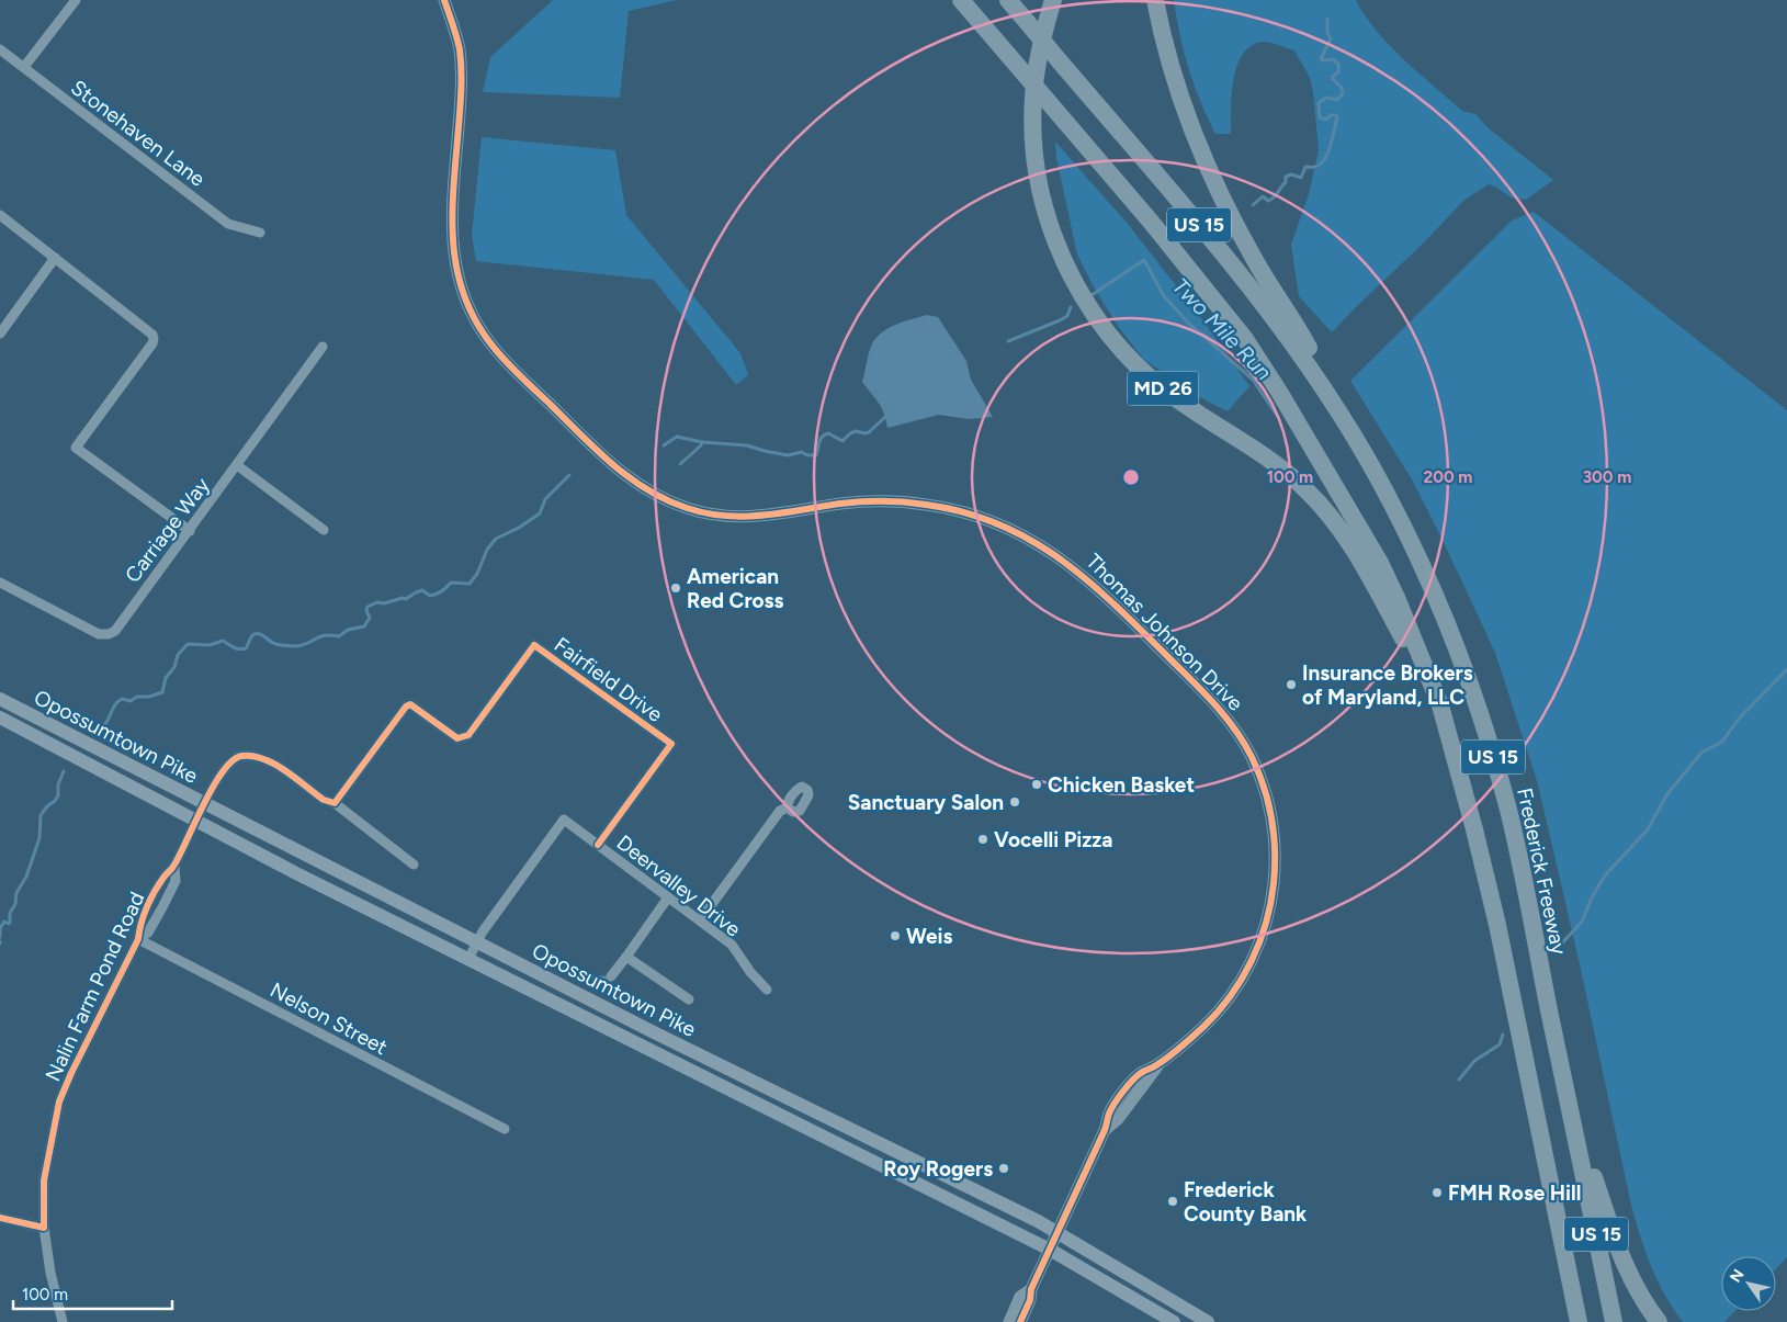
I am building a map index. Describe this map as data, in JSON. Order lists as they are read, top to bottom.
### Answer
{
  "streets": {
    "highway": ["US 15", "MD 26", "Frederick Freeway"],
    "main road": ["Opossumtown Pike"],
    "street": [
      "Stonehaven Lane",
      "Carriage Way",
      "Thomas Johnson Drive",
      "Fairfield Drive",
      "Deervalley Drive",
      "Nalin Farm Pond Road",
      "Nelson Street"
    ]
  },
  "crossings": [
    ["US 15", "MD 26"],
    ["US 15", "Frederick Freeway"],
    ["Thomas Johnson Drive", "Opossumtown Pike"],
    ["Fairfield Drive", "Deervalley Drive"],
    ["Opossumtown Pike", "Deervalley Drive"],
    ["Opossumtown Pike", "Nalin Farm Pond Road"],
    ["Nalin Farm Pond Road", "Nelson Street"]
  ],
  "water": ["Two Mile Run"],
  "places": [
    "American Red Cross",
    "Insurance Brokers of Maryland, LLC",
    "Chicken Basket",
    "Sanctuary Salon",
    "Vocelli Pizza",
    "Weis",
    "Roy Rogers",
    "FMH Rose Hill",
    "Frederick County Bank"
  ],
  "scale_bar": "100 m",
  "north": "top left",
  "rings": ["100 m", "200 m", "300 m"]
}
